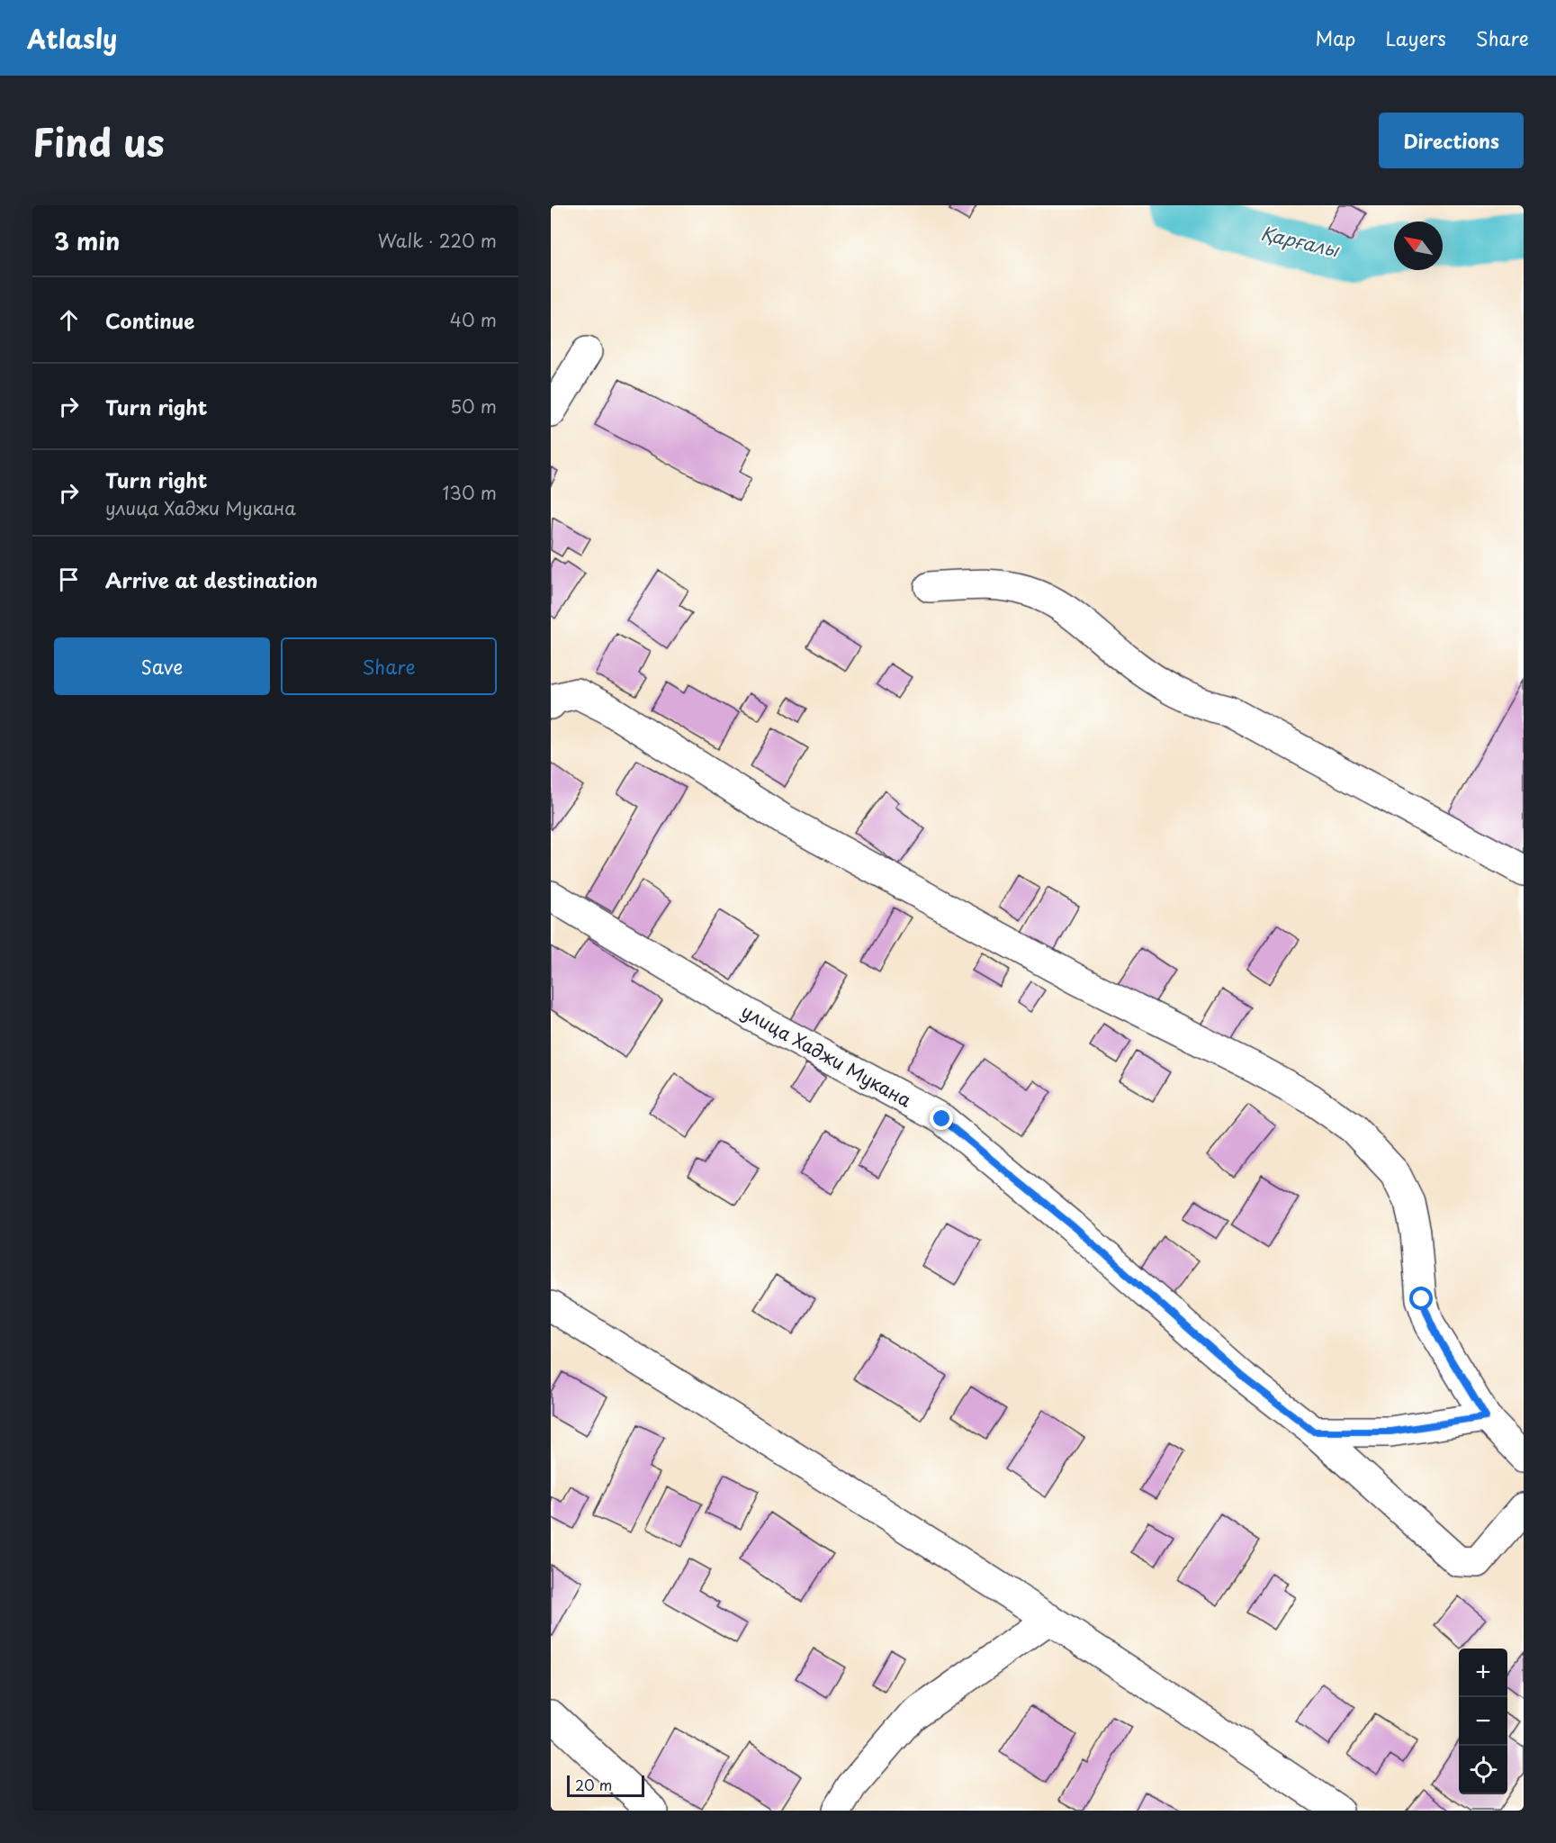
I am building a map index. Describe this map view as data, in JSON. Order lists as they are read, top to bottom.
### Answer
{
  "streets": {
    "street": ["улица Хаджи Мукана"]
  },
  "water": ["Қарғалы"],
  "scale_bar": "20 m",
  "north": "top left",
  "page": {
    "header": "Atlasly",
    "nav": ["Map", "Layers", "Share"],
    "title": "Find us",
    "buttons": [
      "Directions",
      ["Save", "Share"]
    ],
    "heading": ["3 min", "Walk · 220 m"],
    "list": [
      ["Continue", "40 m"],
      ["Turn right", "50 m"],
      ["Turn right", "улица Хаджи Мукана", "130 m"],
      "Arrive at destination"
    ],
    "map_buttons": ["+", "−"],
    "scale": "20 m"
  }
}
